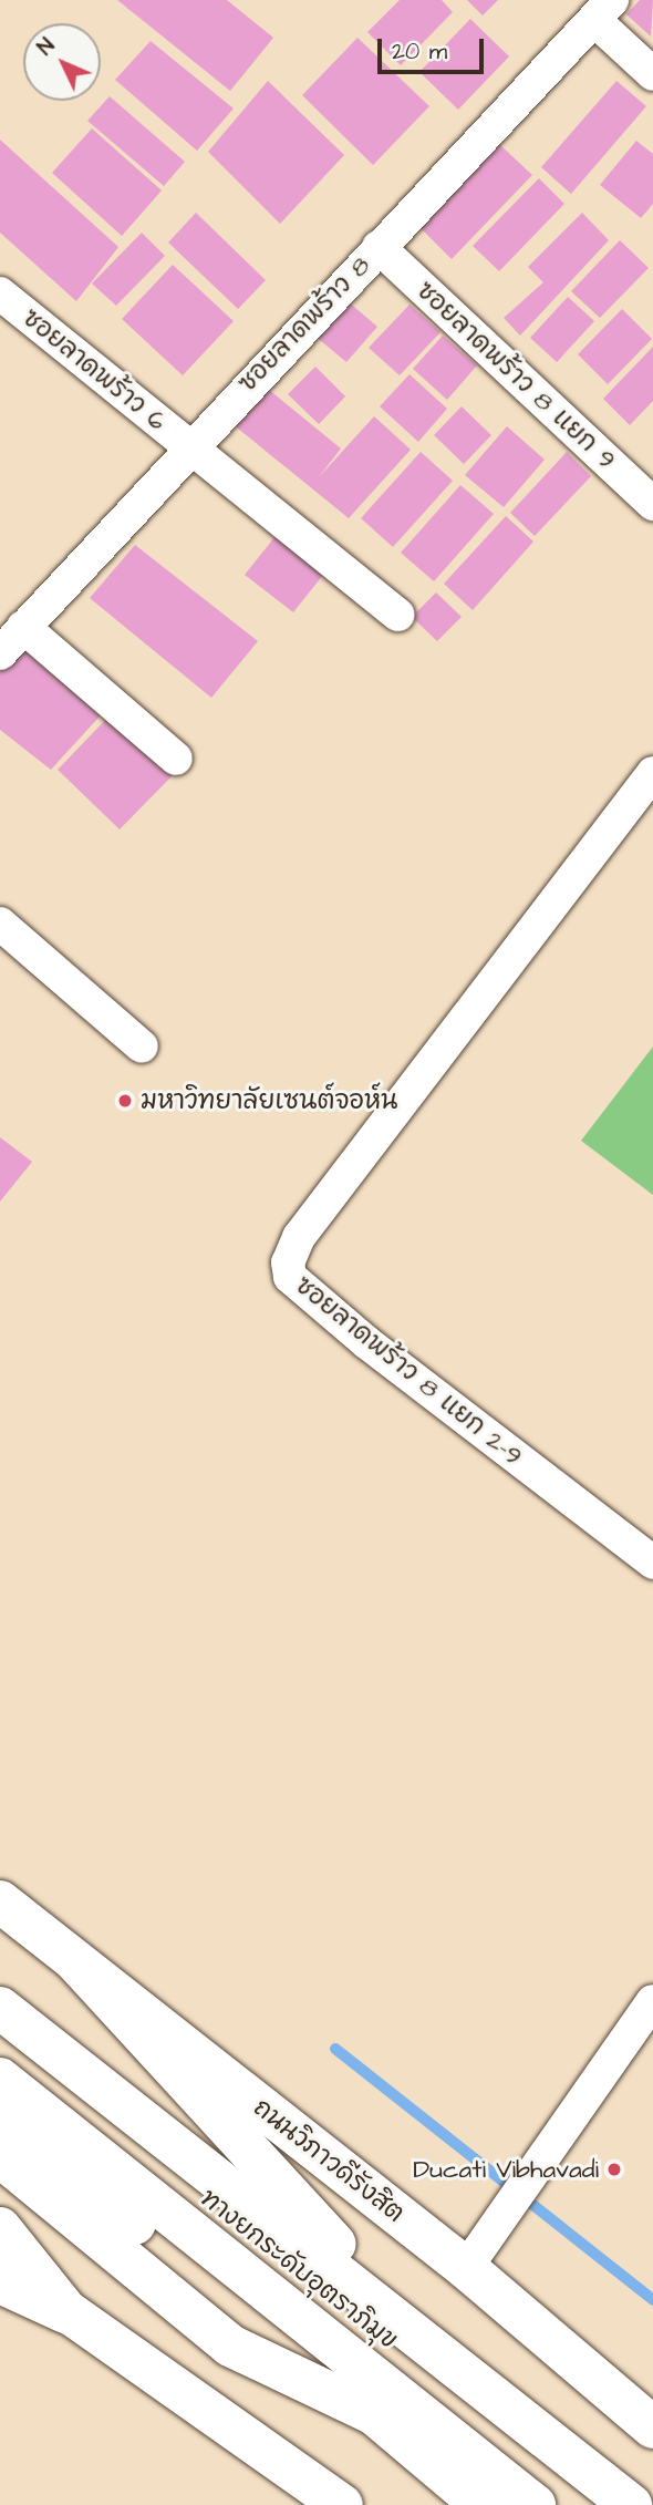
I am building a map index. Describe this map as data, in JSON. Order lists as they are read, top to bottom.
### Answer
{
  "streets": {
    "main road": ["ถนนวิภาวดีรังสิต", "ทางยกระดับอุตราภิมุข"],
    "street": [
      "ซอยลาดพร้าว 8",
      "ซอยลาดพร้าว 6",
      "ซอยลาดพร้าว 8 แยก 9",
      "ซอยลาดพร้าว 8 แยก 2-9"
    ]
  },
  "crossings": [
    ["ซอยลาดพร้าว 8", "ซอยลาดพร้าว 6"],
    ["ซอยลาดพร้าว 8", "ซอยลาดพร้าว 8 แยก 9"]
  ],
  "places": ["มหาวิทยาลัยเซนต์จอห์น", "Ducati Vibhavadi"],
  "scale_bar": "20 m",
  "north": "top left"
}
